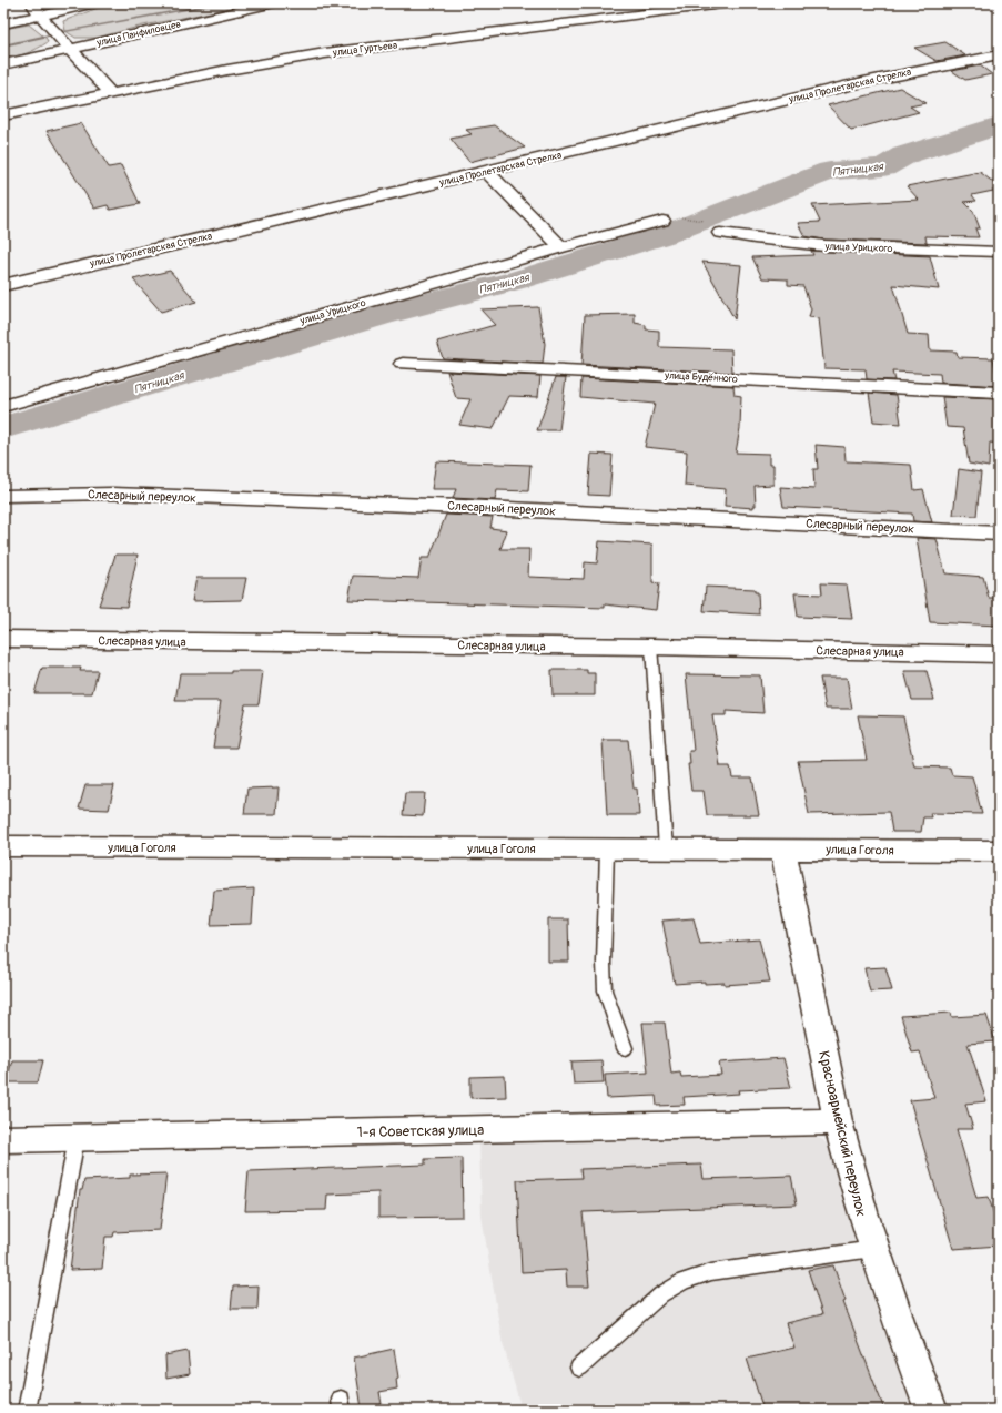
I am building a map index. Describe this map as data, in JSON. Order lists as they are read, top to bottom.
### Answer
{
  "streets": {
    "street": [
      "улица Панфиловцев",
      "улица Гуртьева",
      "улица Пролетарская Стрелка",
      "улица Урицкого",
      "улица Будённого",
      "Слесарный переулок",
      "Слесарная улица",
      "улица Гоголя",
      "1-я Советская улица",
      "Красноармейский переулок"
    ]
  },
  "crossings": [
    ["улица Гоголя", "Красноармейский переулок"],
    ["1-я Советская улица", "Красноармейский переулок"]
  ],
  "water": ["Пятницкая"]
}
